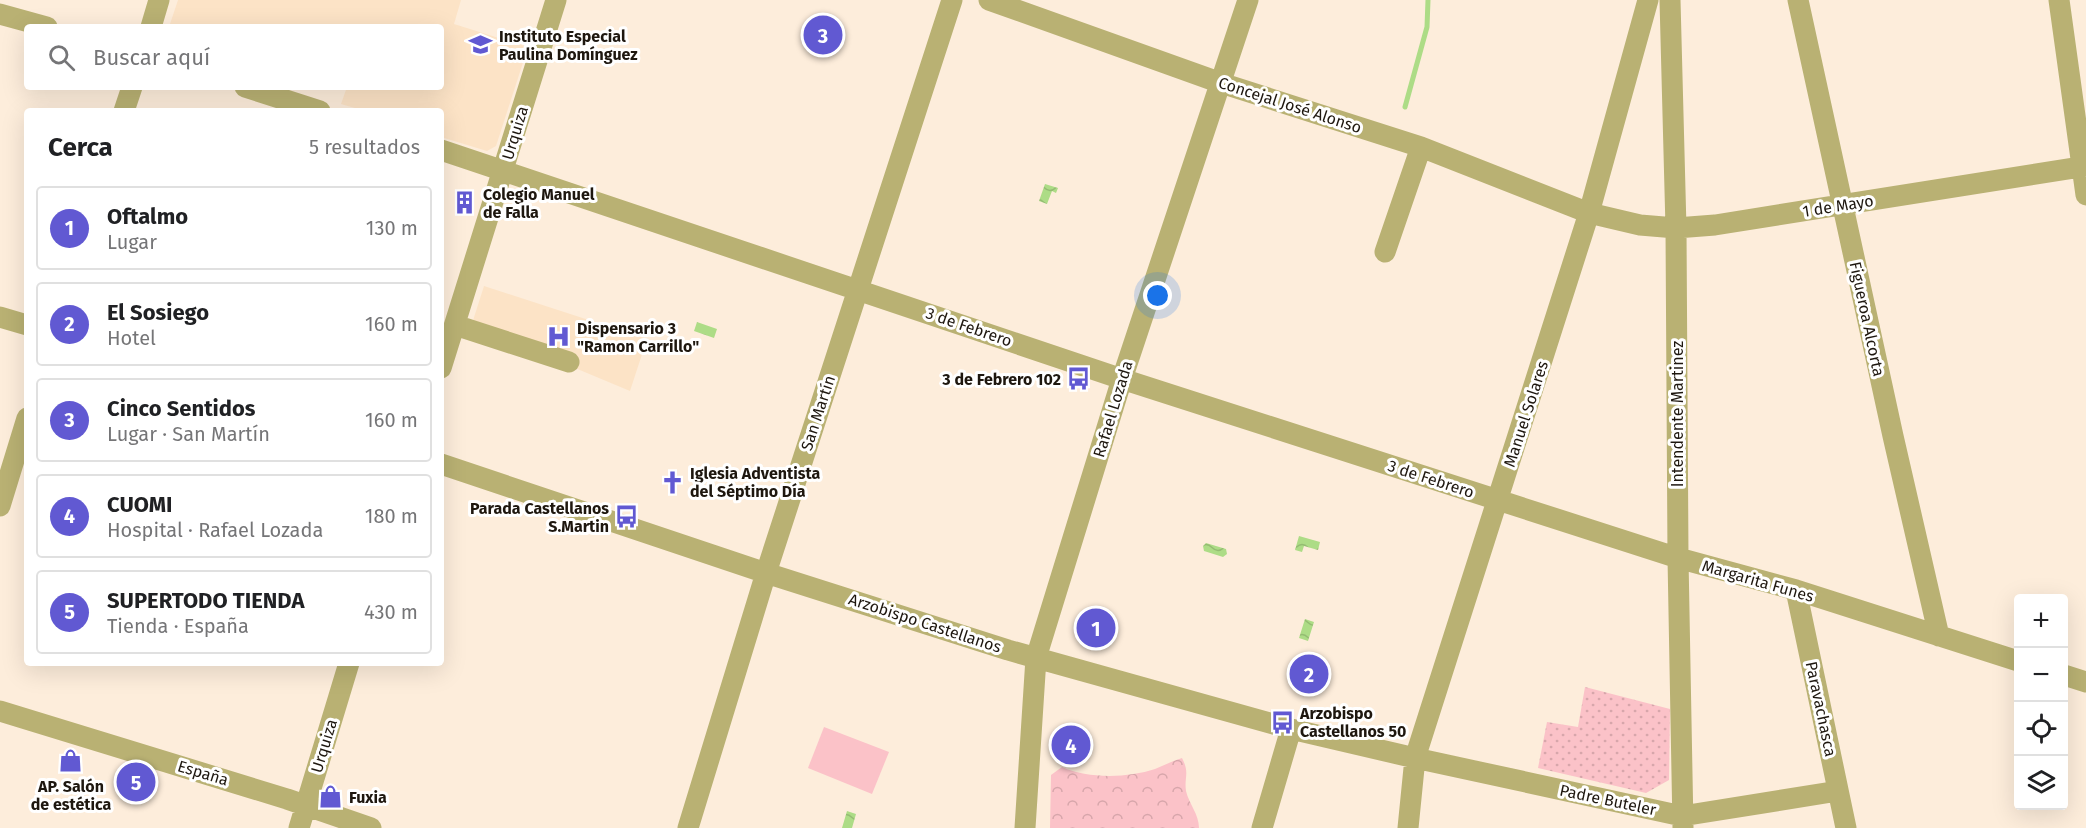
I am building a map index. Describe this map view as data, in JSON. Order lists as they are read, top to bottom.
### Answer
{
  "streets": {
    "street": [
      "Concejal José Alonso",
      "Urquiza",
      "1 de Mayo",
      "Figueroa Alcorta",
      "3 de Febrero",
      "Rafael Lozada",
      "San Martín",
      "Manuel Solares",
      "Intendente Martinez",
      "Margarita Funes",
      "Arzobispo Castellanos",
      "Paravachasca",
      "España",
      "Padre Buteler"
    ]
  },
  "crossings": [
    ["Concejal José Alonso", "1 de Mayo"],
    ["Concejal José Alonso", "Rafael Lozada"],
    ["Concejal José Alonso", "Manuel Solares"],
    ["Urquiza", "3 de Febrero"],
    ["Urquiza", "España"],
    ["1 de Mayo", "Figueroa Alcorta"],
    ["1 de Mayo", "Manuel Solares"],
    ["1 de Mayo", "Intendente Martinez"],
    ["Figueroa Alcorta", "Margarita Funes"],
    ["3 de Febrero", "Rafael Lozada"],
    ["3 de Febrero", "San Martín"],
    ["3 de Febrero", "Manuel Solares"],
    ["3 de Febrero", "Margarita Funes"],
    ["Rafael Lozada", "Arzobispo Castellanos"],
    ["San Martín", "Arzobispo Castellanos"],
    ["Manuel Solares", "Margarita Funes"],
    ["Manuel Solares", "Arzobispo Castellanos"],
    ["Manuel Solares", "Padre Buteler"],
    ["Intendente Martinez", "Margarita Funes"],
    ["Intendente Martinez", "Padre Buteler"],
    ["Margarita Funes", "Paravachasca"],
    ["Arzobispo Castellanos", "Padre Buteler"],
    ["Paravachasca", "Padre Buteler"]
  ],
  "places": {
    "school or university": ["Instituto Especial Paulina Domínguez"],
    "building": ["Colegio Manuel de Falla"],
    "hospital": ["Dispensario 3 \"Ramon Carrillo\""],
    "bus stop": ["3 de Febrero 102", "Parada Castellanos S.Martin", "Arzobispo Castellanos 50"],
    "church": ["Iglesia Adventista del Séptimo Día"],
    "shop": ["AP. Salón de estética", "Fuxia"]
  },
  "page": {
    "pins": [
      "3",
      "1",
      "2",
      "4",
      "5"
    ],
    "search": "Buscar aquí",
    "heading": ["Cerca", "5 resultados"],
    "list": [
      {
        "mark": "1",
        "name": "Oftalmo",
        "note": "Lugar",
        "value": "130 m"
      },
      {
        "mark": "2",
        "name": "El Sosiego",
        "note": "Hotel",
        "value": "160 m"
      },
      {
        "mark": "3",
        "name": "Cinco Sentidos",
        "note": "Lugar · San Martín",
        "value": "160 m"
      },
      {
        "mark": "4",
        "name": "CUOMI",
        "note": "Hospital · Rafael Lozada",
        "value": "180 m"
      },
      {
        "mark": "5",
        "name": "SUPERTODO TIENDA",
        "note": "Tienda · España",
        "value": "430 m"
      }
    ],
    "map_buttons": ["+", "−"]
  }
}
